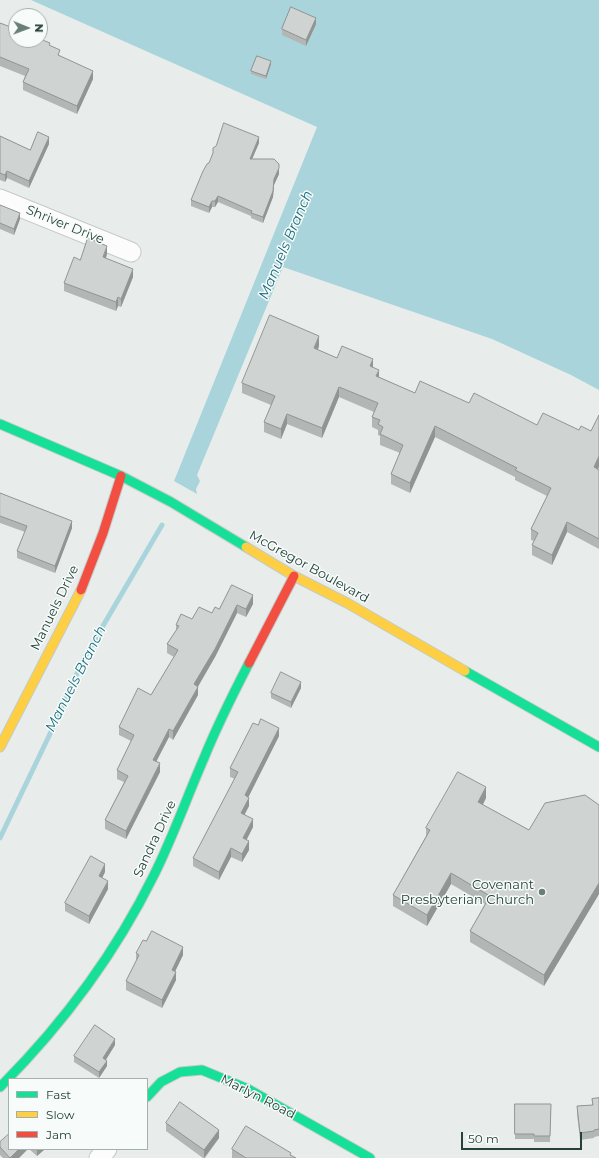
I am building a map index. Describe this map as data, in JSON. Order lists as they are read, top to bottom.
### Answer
{
  "streets": {
    "street": [
      "Shriver Drive",
      "McGregor Boulevard",
      "Manuels Drive",
      "Sandra Drive",
      "Marlyn Road"
    ]
  },
  "crossings": [
    ["McGregor Boulevard", "Manuels Drive"],
    ["McGregor Boulevard", "Sandra Drive"]
  ],
  "water": ["Manuels Branch"],
  "places": ["Covenant Presbyterian Church"],
  "legend": ["Fast", "Slow", "Jam"],
  "scale_bar": "50 m",
  "north": "right"
}
